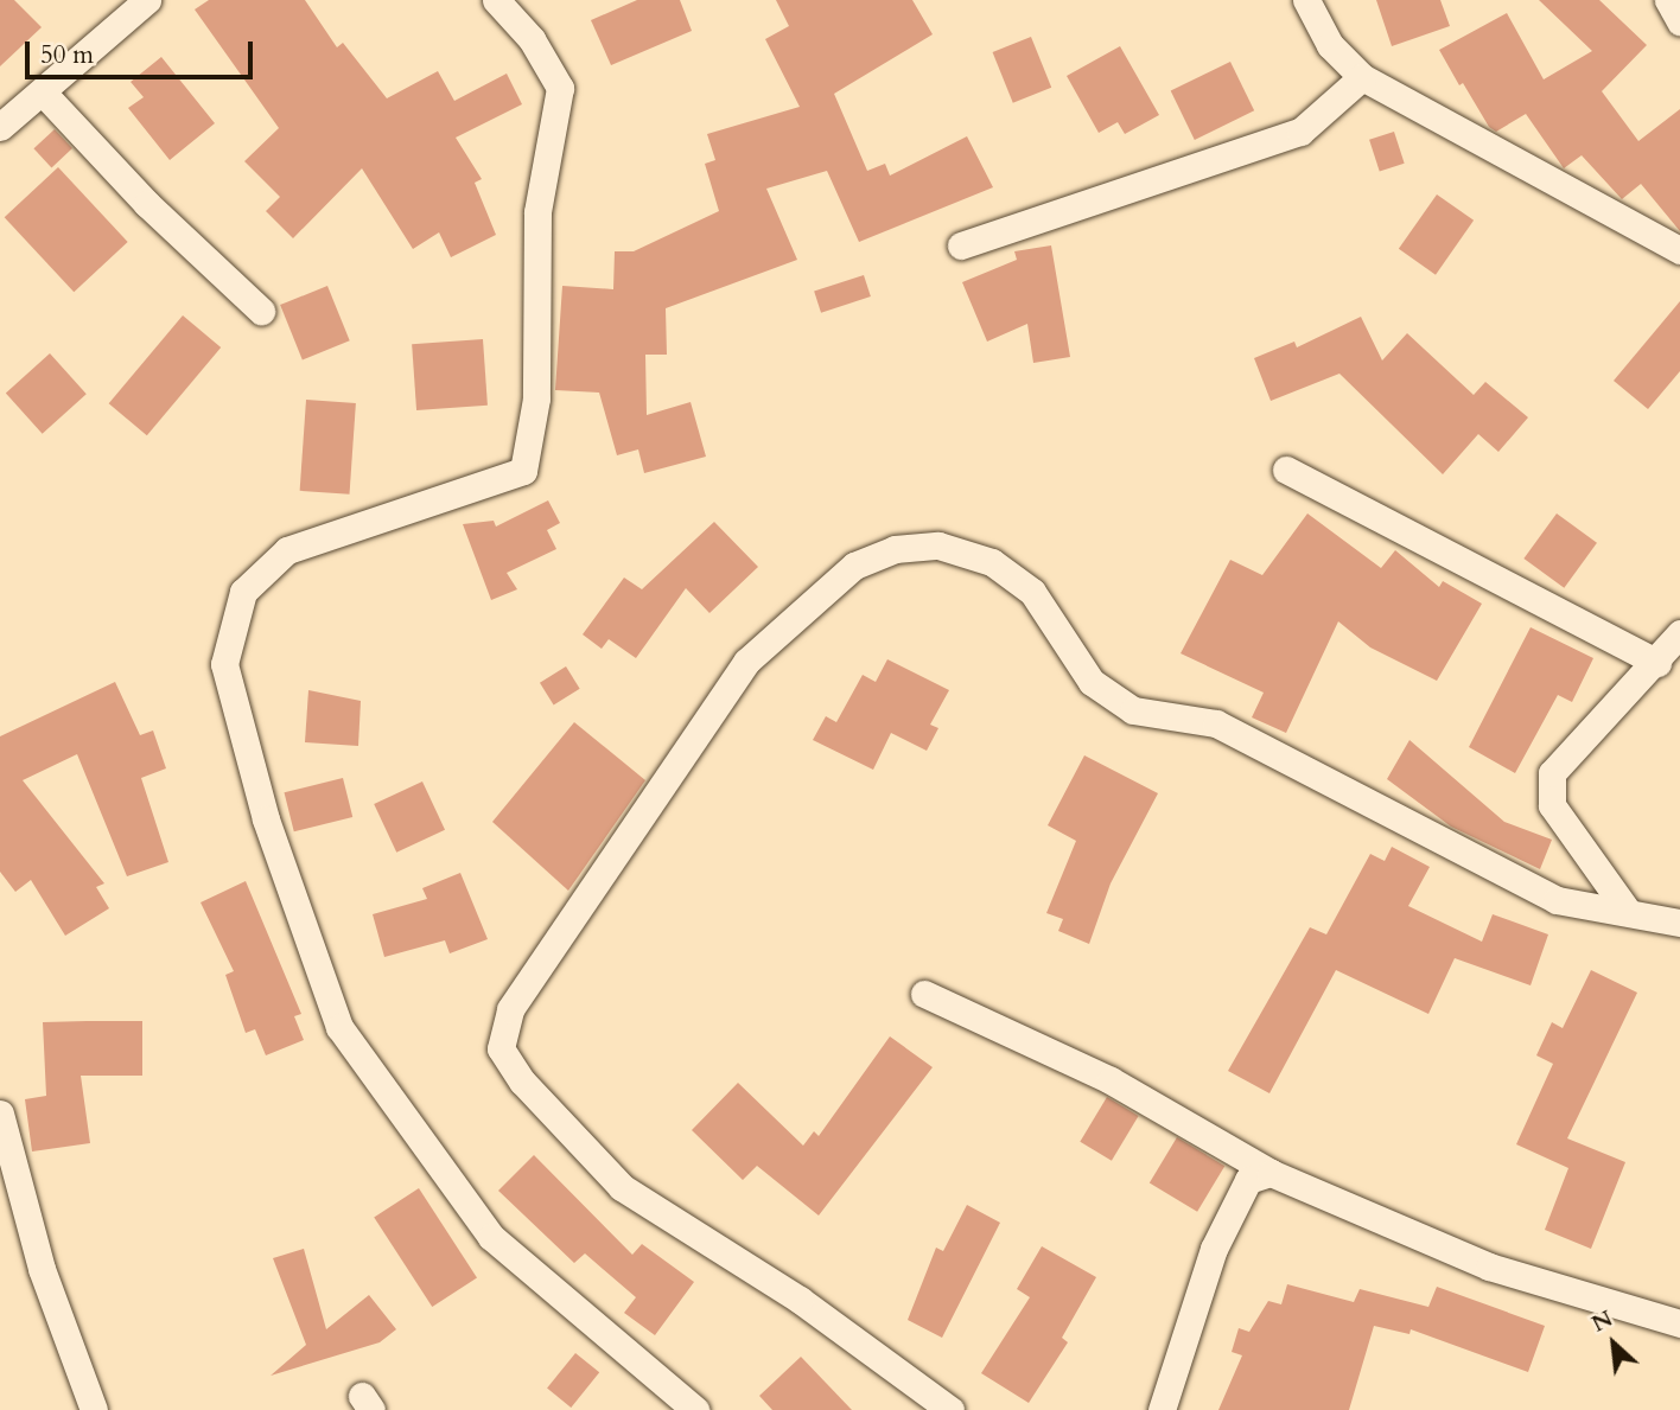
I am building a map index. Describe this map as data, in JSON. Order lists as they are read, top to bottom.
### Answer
{
  "scale_bar": "50 m",
  "north": "top left"
}
